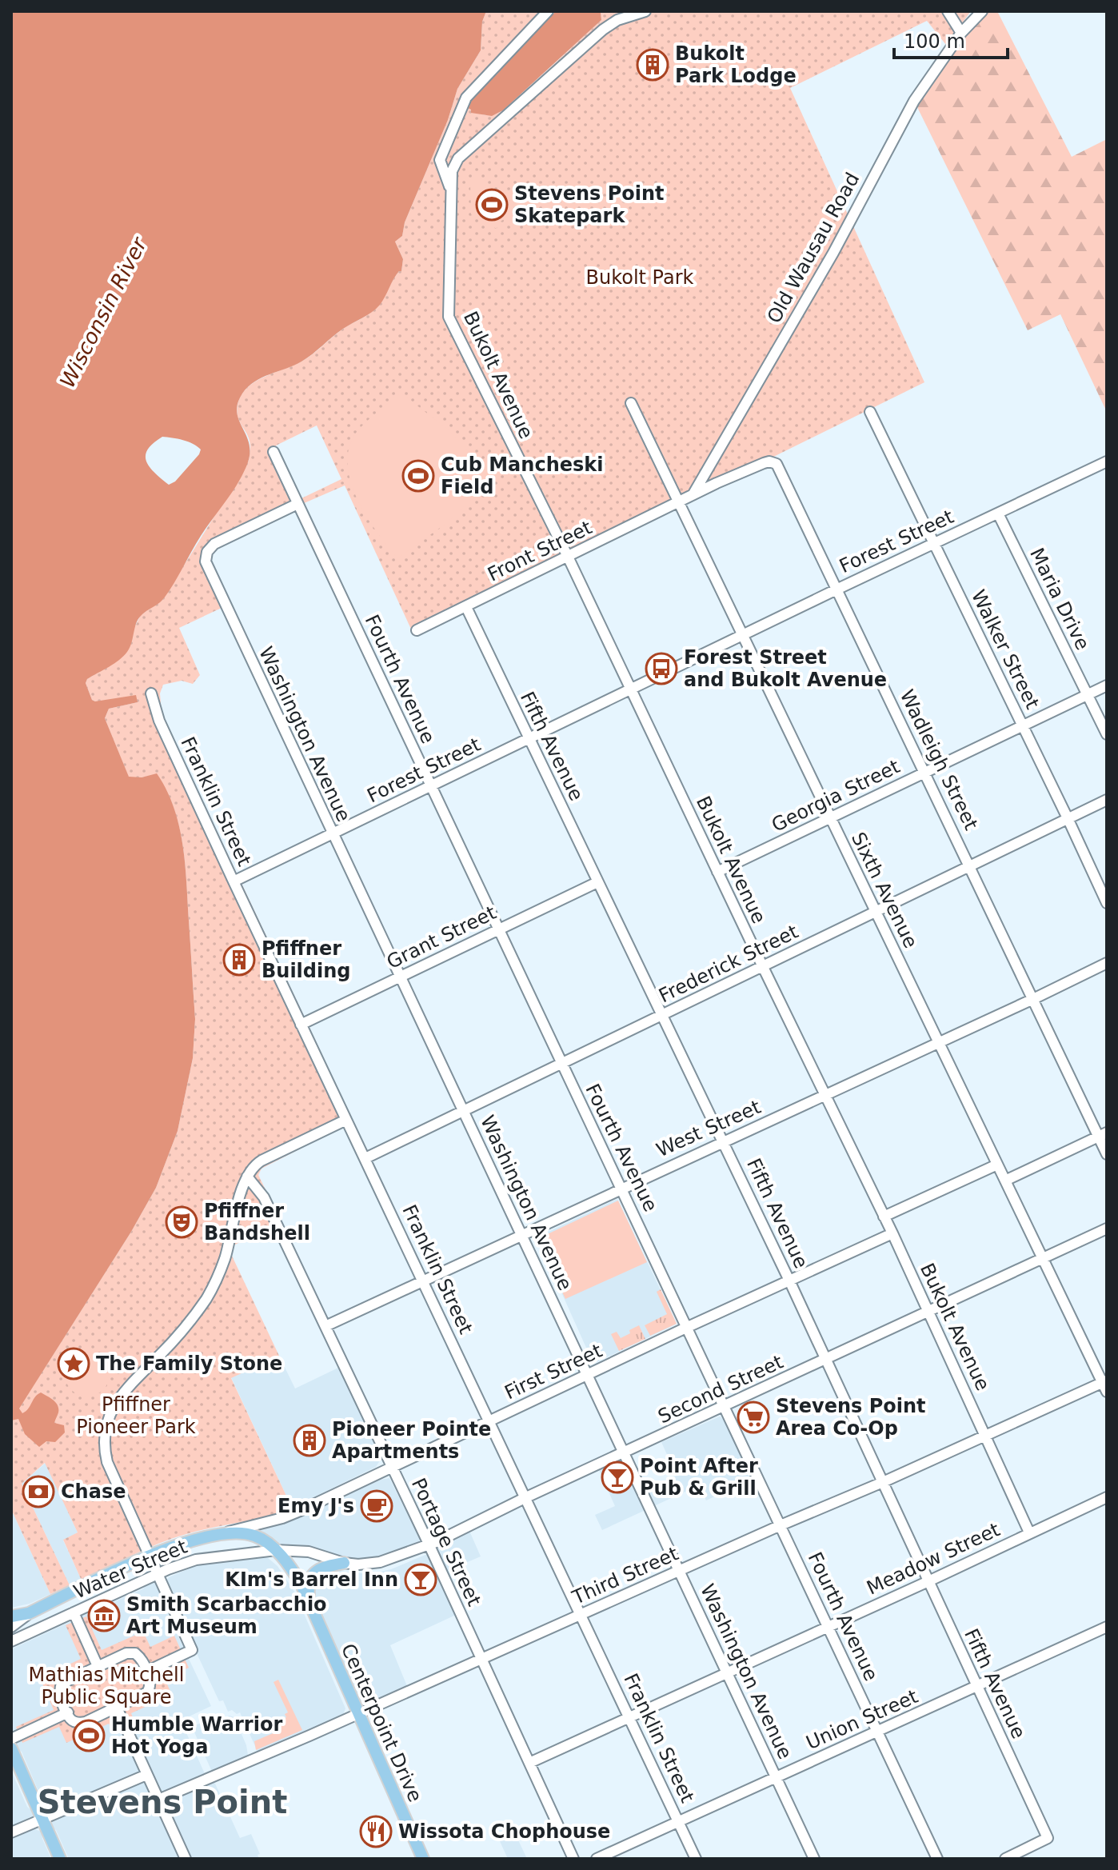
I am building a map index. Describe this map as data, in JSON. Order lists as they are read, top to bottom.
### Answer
{
  "streets": {
    "main road": ["Water Street", "Centerpoint Drive"],
    "street": [
      "Old Wausau Road",
      "Bukolt Avenue",
      "Forest Street",
      "Front Street",
      "Maria Drive",
      "Walker Street",
      "Fourth Avenue",
      "Washington Avenue",
      "Fifth Avenue",
      "Wadleigh Street",
      "Georgia Street",
      "Franklin Street",
      "Sixth Avenue",
      "Grant Street",
      "Frederick Street",
      "West Street",
      "First Street",
      "Second Street",
      "Portage Street",
      "Meadow Street",
      "Third Street",
      "Union Street"
    ]
  },
  "crossings": [
    ["Old Wausau Road", "Wadleigh Street"],
    ["Bukolt Avenue", "Forest Street"],
    ["Bukolt Avenue", "Front Street"],
    ["Bukolt Avenue", "Georgia Street"],
    ["Bukolt Avenue", "Frederick Street"],
    ["Bukolt Avenue", "West Street"],
    ["Bukolt Avenue", "First Street"],
    ["Bukolt Avenue", "Second Street"],
    ["Bukolt Avenue", "Meadow Street"],
    ["Bukolt Avenue", "Third Street"],
    ["Forest Street", "Maria Drive"],
    ["Forest Street", "Walker Street"],
    ["Forest Street", "Fourth Avenue"],
    ["Forest Street", "Washington Avenue"],
    ["Forest Street", "Fifth Avenue"],
    ["Forest Street", "Wadleigh Street"],
    ["Forest Street", "Franklin Street"],
    ["Forest Street", "Sixth Avenue"],
    ["Front Street", "Fifth Avenue"],
    ["Front Street", "Sixth Avenue"],
    ["Maria Drive", "Georgia Street"],
    ["Walker Street", "Georgia Street"],
    ["Walker Street", "Frederick Street"],
    ["Fourth Avenue", "Washington Avenue"],
    ["Fourth Avenue", "Grant Street"],
    ["Fourth Avenue", "Frederick Street"],
    ["Fourth Avenue", "West Street"],
    ["Fourth Avenue", "First Street"],
    ["Fourth Avenue", "Second Street"],
    ["Fourth Avenue", "Meadow Street"],
    ["Fourth Avenue", "Third Street"],
    ["Fourth Avenue", "Union Street"],
    ["Washington Avenue", "Grant Street"],
    ["Washington Avenue", "Frederick Street"],
    ["Washington Avenue", "West Street"],
    ["Washington Avenue", "First Street"],
    ["Washington Avenue", "Second Street"],
    ["Washington Avenue", "Meadow Street"],
    ["Washington Avenue", "Third Street"],
    ["Washington Avenue", "Union Street"],
    ["Fifth Avenue", "Grant Street"],
    ["Fifth Avenue", "Frederick Street"],
    ["Fifth Avenue", "West Street"],
    ["Fifth Avenue", "First Street"],
    ["Fifth Avenue", "Second Street"],
    ["Fifth Avenue", "Meadow Street"],
    ["Fifth Avenue", "Third Street"],
    ["Fifth Avenue", "Union Street"],
    ["Wadleigh Street", "Georgia Street"],
    ["Wadleigh Street", "Frederick Street"],
    ["Wadleigh Street", "West Street"],
    ["Georgia Street", "Sixth Avenue"],
    ["Franklin Street", "Grant Street"],
    ["Franklin Street", "Frederick Street"],
    ["Franklin Street", "West Street"],
    ["Franklin Street", "First Street"],
    ["Franklin Street", "Second Street"],
    ["Franklin Street", "Meadow Street"],
    ["Franklin Street", "Third Street"],
    ["Franklin Street", "Union Street"],
    ["Sixth Avenue", "Frederick Street"],
    ["Sixth Avenue", "West Street"],
    ["Sixth Avenue", "Second Street"],
    ["Sixth Avenue", "Third Street"],
    ["West Street", "Portage Street"],
    ["First Street", "Portage Street"],
    ["First Street", "Water Street"],
    ["First Street", "Centerpoint Drive"],
    ["Second Street", "Portage Street"],
    ["Second Street", "Water Street"],
    ["Portage Street", "Meadow Street"],
    ["Portage Street", "Third Street"],
    ["Water Street", "Centerpoint Drive"],
    ["Third Street", "Centerpoint Drive"]
  ],
  "districts": ["Stevens Point"],
  "water": ["Wisconsin River"],
  "parks": ["Bukolt Park", "Pfiffner Pioneer Park", "Mathias Mitchell Public Square"],
  "places": {
    "building": ["Bukolt Park Lodge", "Pfiffner Building", "Pioneer Pointe Apartments"],
    "sports": ["Stevens Point Skatepark", "Cub Mancheski Field", "Humble Warrior Hot Yoga"],
    "bus stop": ["Forest Street and Bukolt Avenue"],
    "theatre": ["Pfiffner Bandshell"],
    "place": ["The Family Stone"],
    "supermarket": ["Stevens Point Area Co-Op"],
    "bar": ["Point After Pub & Grill", "KIm's Barrel Inn"],
    "bank": ["Chase"],
    "cafe": ["Emy J's"],
    "museum": ["Smith Scarbacchio Art Museum"],
    "restaurant": ["Wissota Chophouse"]
  },
  "scale_bar": "100 m"
}
